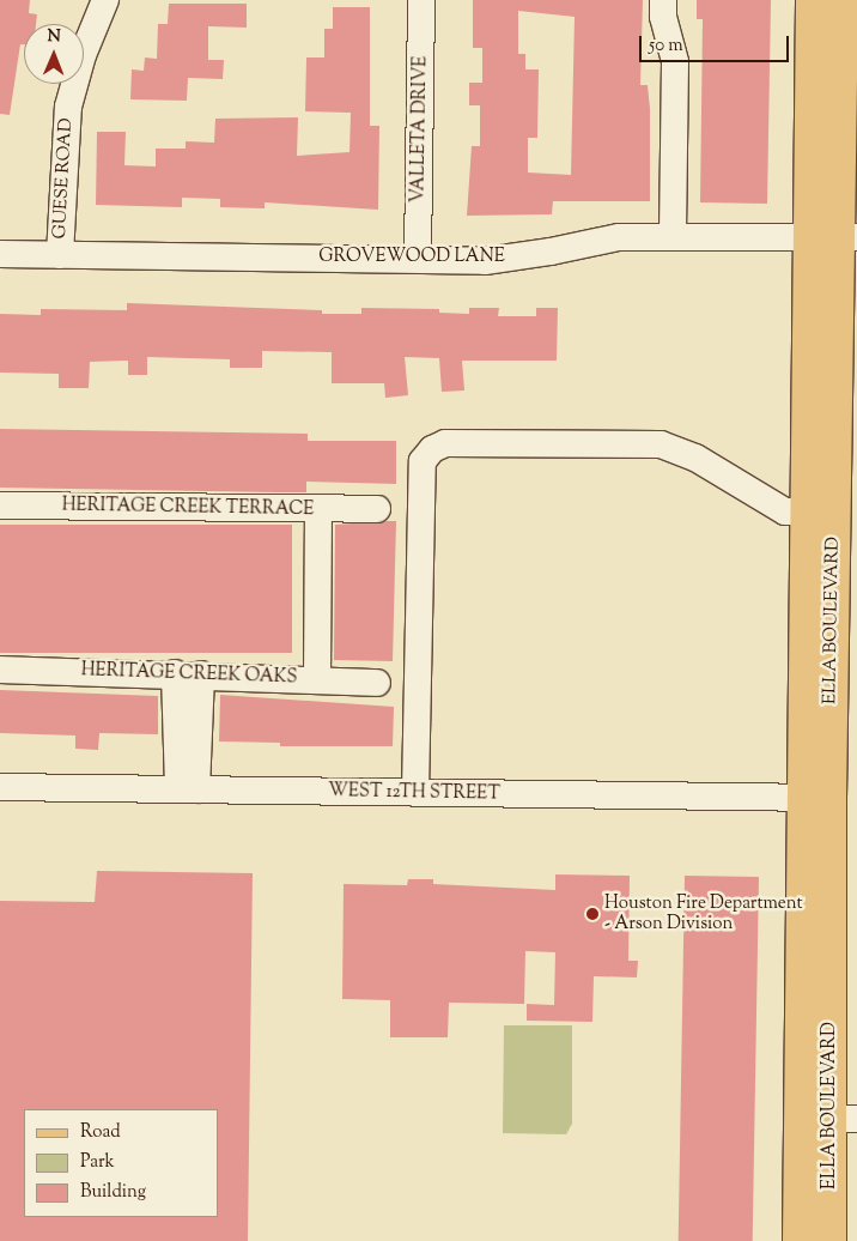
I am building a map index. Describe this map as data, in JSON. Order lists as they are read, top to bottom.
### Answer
{
  "streets": {
    "main road": ["ELLA BOULEVARD"],
    "street": [
      "VALLETA DRIVE",
      "GUESE ROAD",
      "GROVEWOOD LANE",
      "HERITAGE CREEK TERRACE",
      "HERITAGE CREEK OAKS",
      "WEST 12TH STREET"
    ]
  },
  "crossings": [
    ["VALLETA DRIVE", "GROVEWOOD LANE"],
    ["GUESE ROAD", "GROVEWOOD LANE"],
    ["GROVEWOOD LANE", "ELLA BOULEVARD"],
    ["ELLA BOULEVARD", "WEST 12TH STREET"]
  ],
  "places": ["Houston Fire Department - Arson Division"],
  "legend": ["Road", "Park", "Building"],
  "scale_bar": "50 m",
  "north": "top"
}
